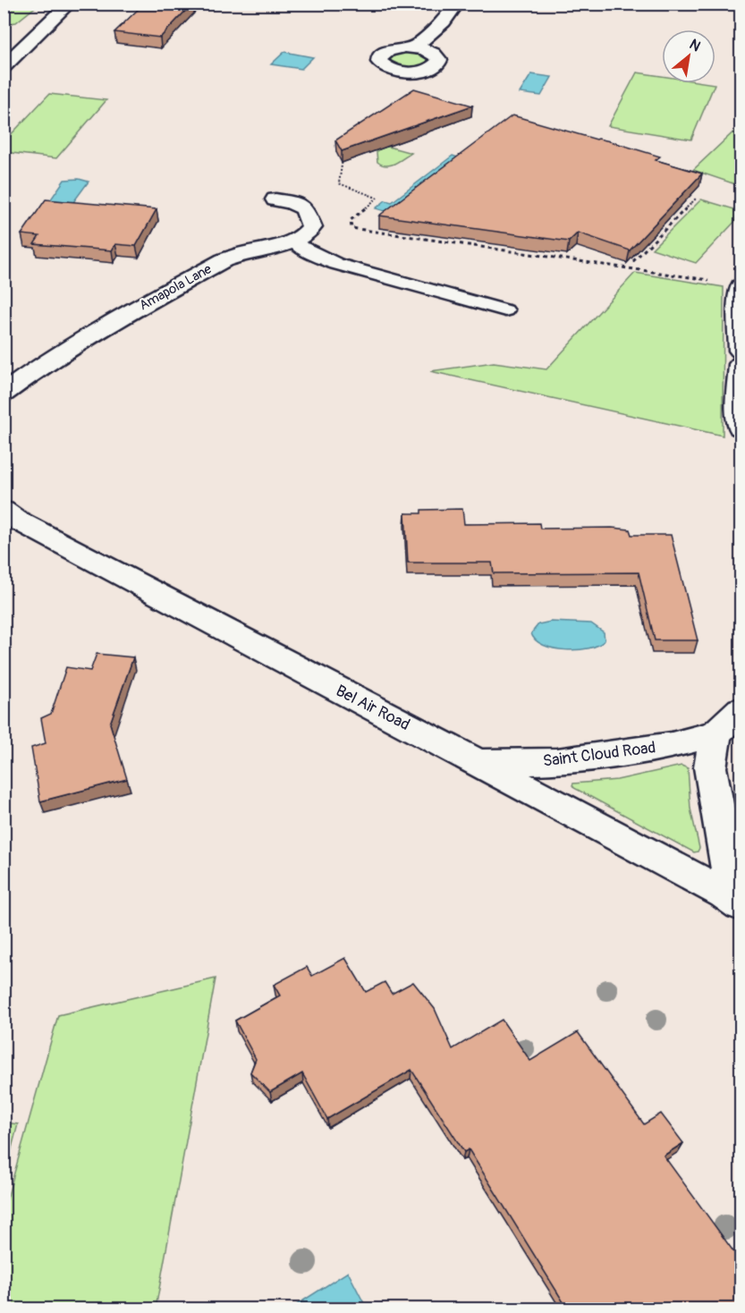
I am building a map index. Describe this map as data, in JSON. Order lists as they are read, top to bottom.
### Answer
{
  "streets": {
    "street": ["Amapola Lane", "Bel Air Road", "Saint Cloud Road"]
  },
  "crossings": [
    ["Bel Air Road", "Saint Cloud Road"]
  ],
  "north": "top right"
}
